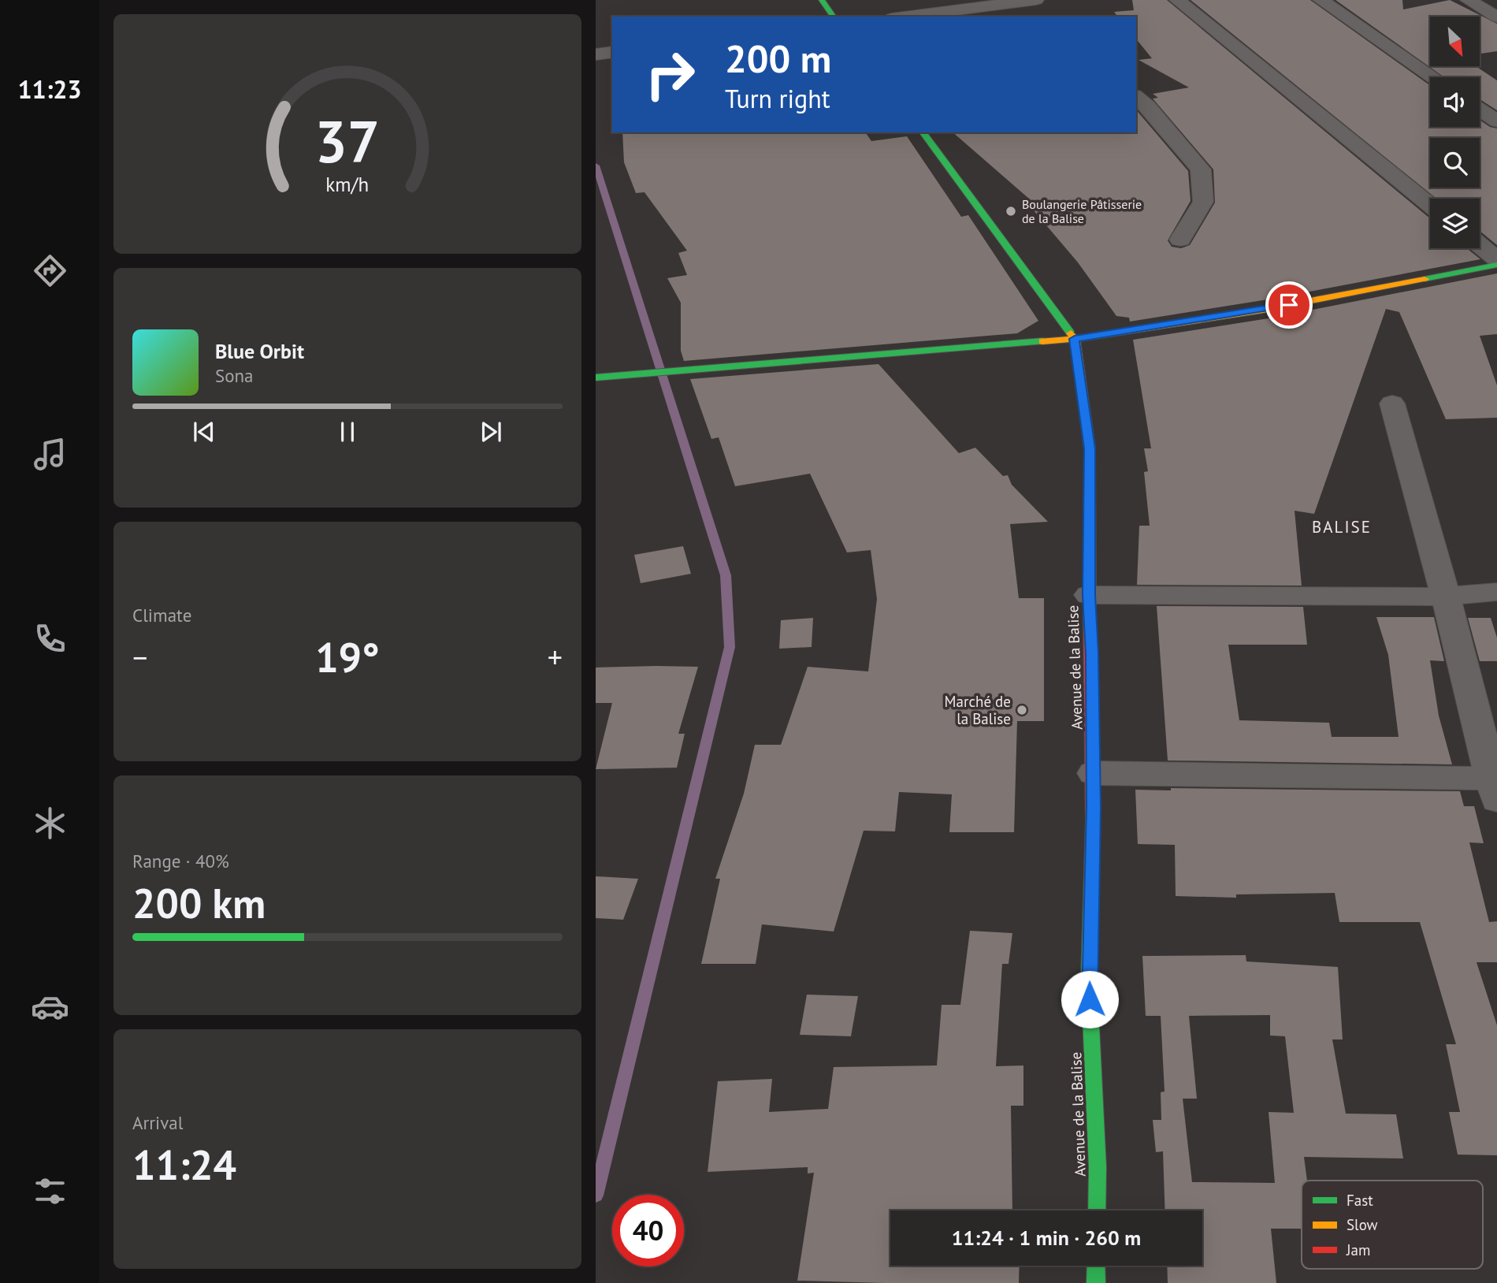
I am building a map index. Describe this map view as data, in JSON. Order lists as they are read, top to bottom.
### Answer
{
  "streets": {
    "street": ["Avenue de la Balise"]
  },
  "districts": ["BALISE"],
  "places": ["Boulangerie Pâtisserie de la Balise", "Marché de la Balise"],
  "legend": ["Fast", "Slow", "Jam"],
  "north": "bottom right",
  "page": {
    "tabs": "11:23",
    "turn": ["200 m", "Turn right"],
    "song": ["Blue Orbit", "Sona"],
    "tile": [
      "Climate",
      ["Range · 40%", "200 km"],
      ["Arrival", "11:24"]
    ],
    "heat": ["−", "19°", "+"],
    "limit": "40",
    "trip": "11:24 · 1 min · 260 m",
    "gauge": ["37", "km/h"]
  }
}
